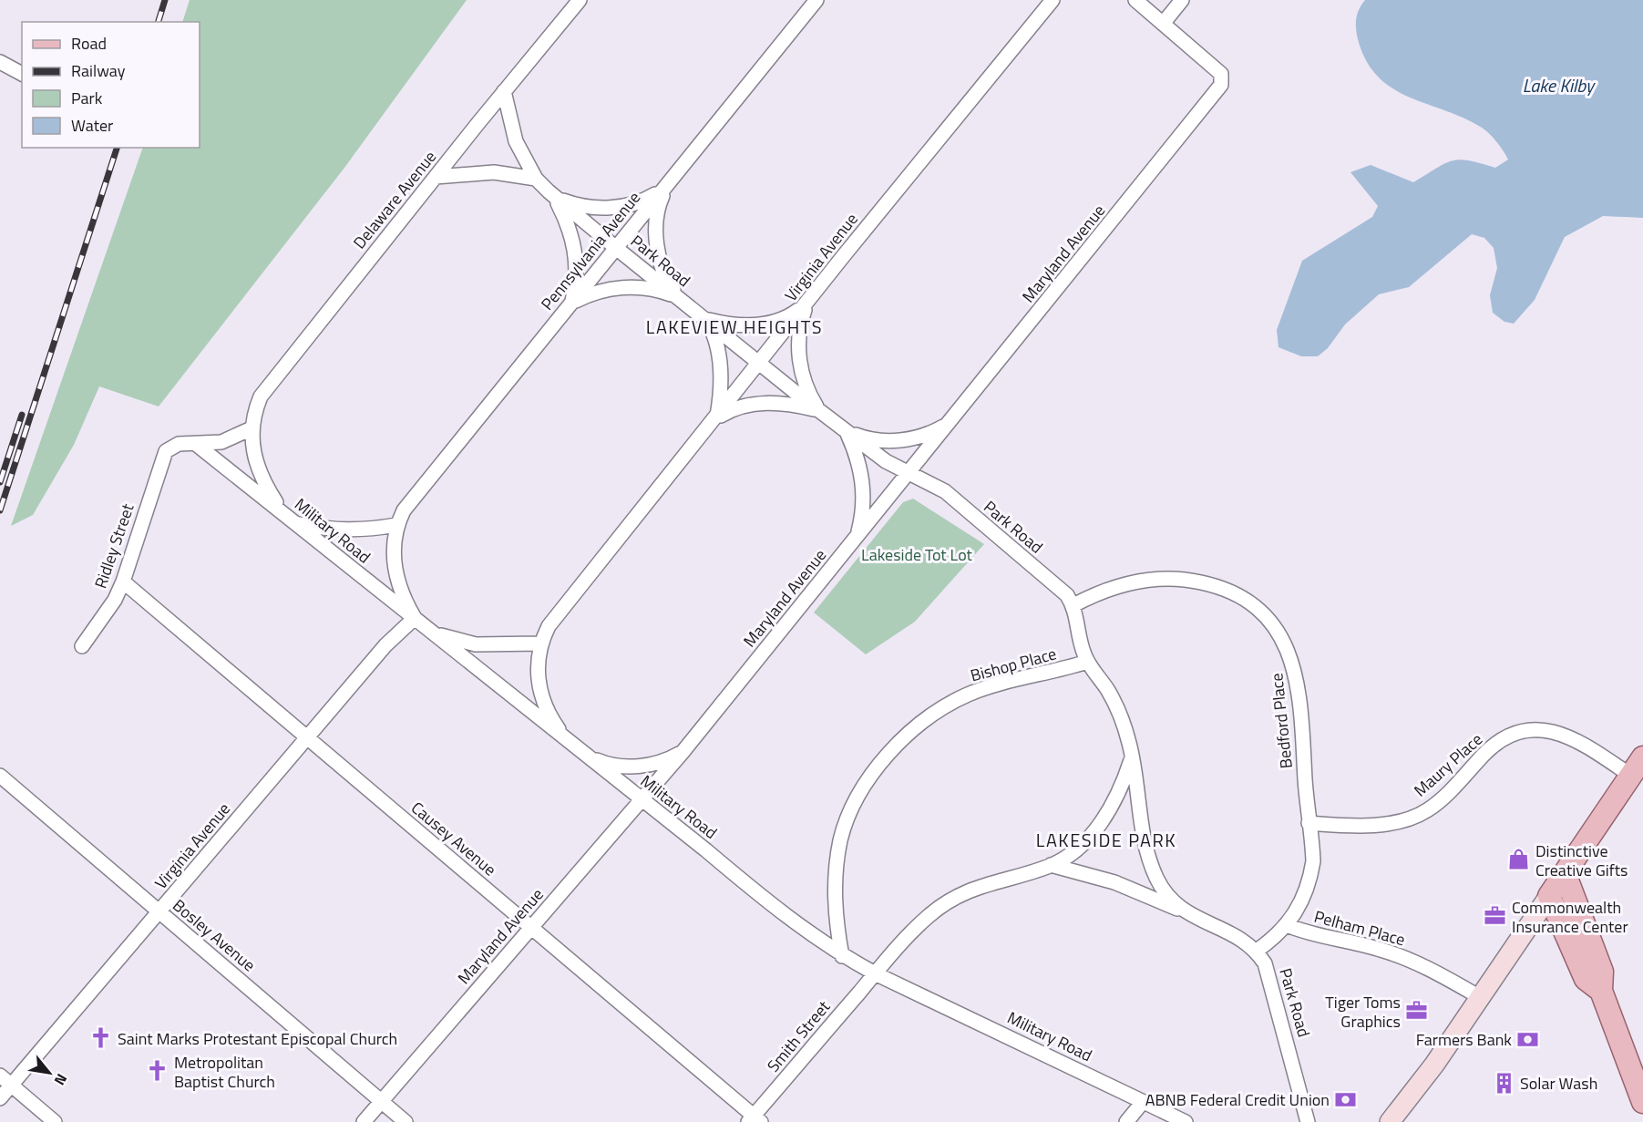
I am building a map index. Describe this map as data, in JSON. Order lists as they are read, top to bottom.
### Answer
{
  "streets": {
    "street": [
      "Delaware Avenue",
      "Pennsylvania Avenue",
      "Maryland Avenue",
      "Virginia Avenue",
      "Park Road",
      "Military Road",
      "Ridley Street",
      "Bishop Place",
      "Bedford Place",
      "Maury Place",
      "Causey Avenue",
      "Pelham Place",
      "Bosley Avenue",
      "Smith Street"
    ]
  },
  "crossings": [
    ["Delaware Avenue", "Park Road"],
    ["Pennsylvania Avenue", "Park Road"],
    ["Maryland Avenue", "Park Road"],
    ["Maryland Avenue", "Military Road"],
    ["Maryland Avenue", "Causey Avenue"],
    ["Maryland Avenue", "Bosley Avenue"],
    ["Virginia Avenue", "Park Road"],
    ["Virginia Avenue", "Military Road"],
    ["Virginia Avenue", "Causey Avenue"],
    ["Virginia Avenue", "Bosley Avenue"],
    ["Park Road", "Bishop Place"],
    ["Park Road", "Bedford Place"],
    ["Military Road", "Ridley Street"],
    ["Military Road", "Bishop Place"],
    ["Military Road", "Smith Street"],
    ["Ridley Street", "Causey Avenue"],
    ["Bedford Place", "Maury Place"],
    ["Bedford Place", "Pelham Place"],
    ["Causey Avenue", "Smith Street"]
  ],
  "districts": ["LAKEVIEW HEIGHTS", "LAKESIDE PARK"],
  "water": ["Lake Kilby"],
  "parks": ["Lakeside Tot Lot"],
  "places": {
    "shop": ["Distinctive Creative Gifts"],
    "office": ["Commonwealth Insurance Center", "Tiger Toms Graphics"],
    "church": ["Saint Marks Protestant Episcopal Church", "Metropolitan Baptist Church"],
    "bank": ["Farmers Bank", "ABNB Federal Credit Union"],
    "building": ["Solar Wash"]
  },
  "legend": [
    "Road",
    "Railway",
    "Park",
    "Water"
  ],
  "north": "bottom right"
}
